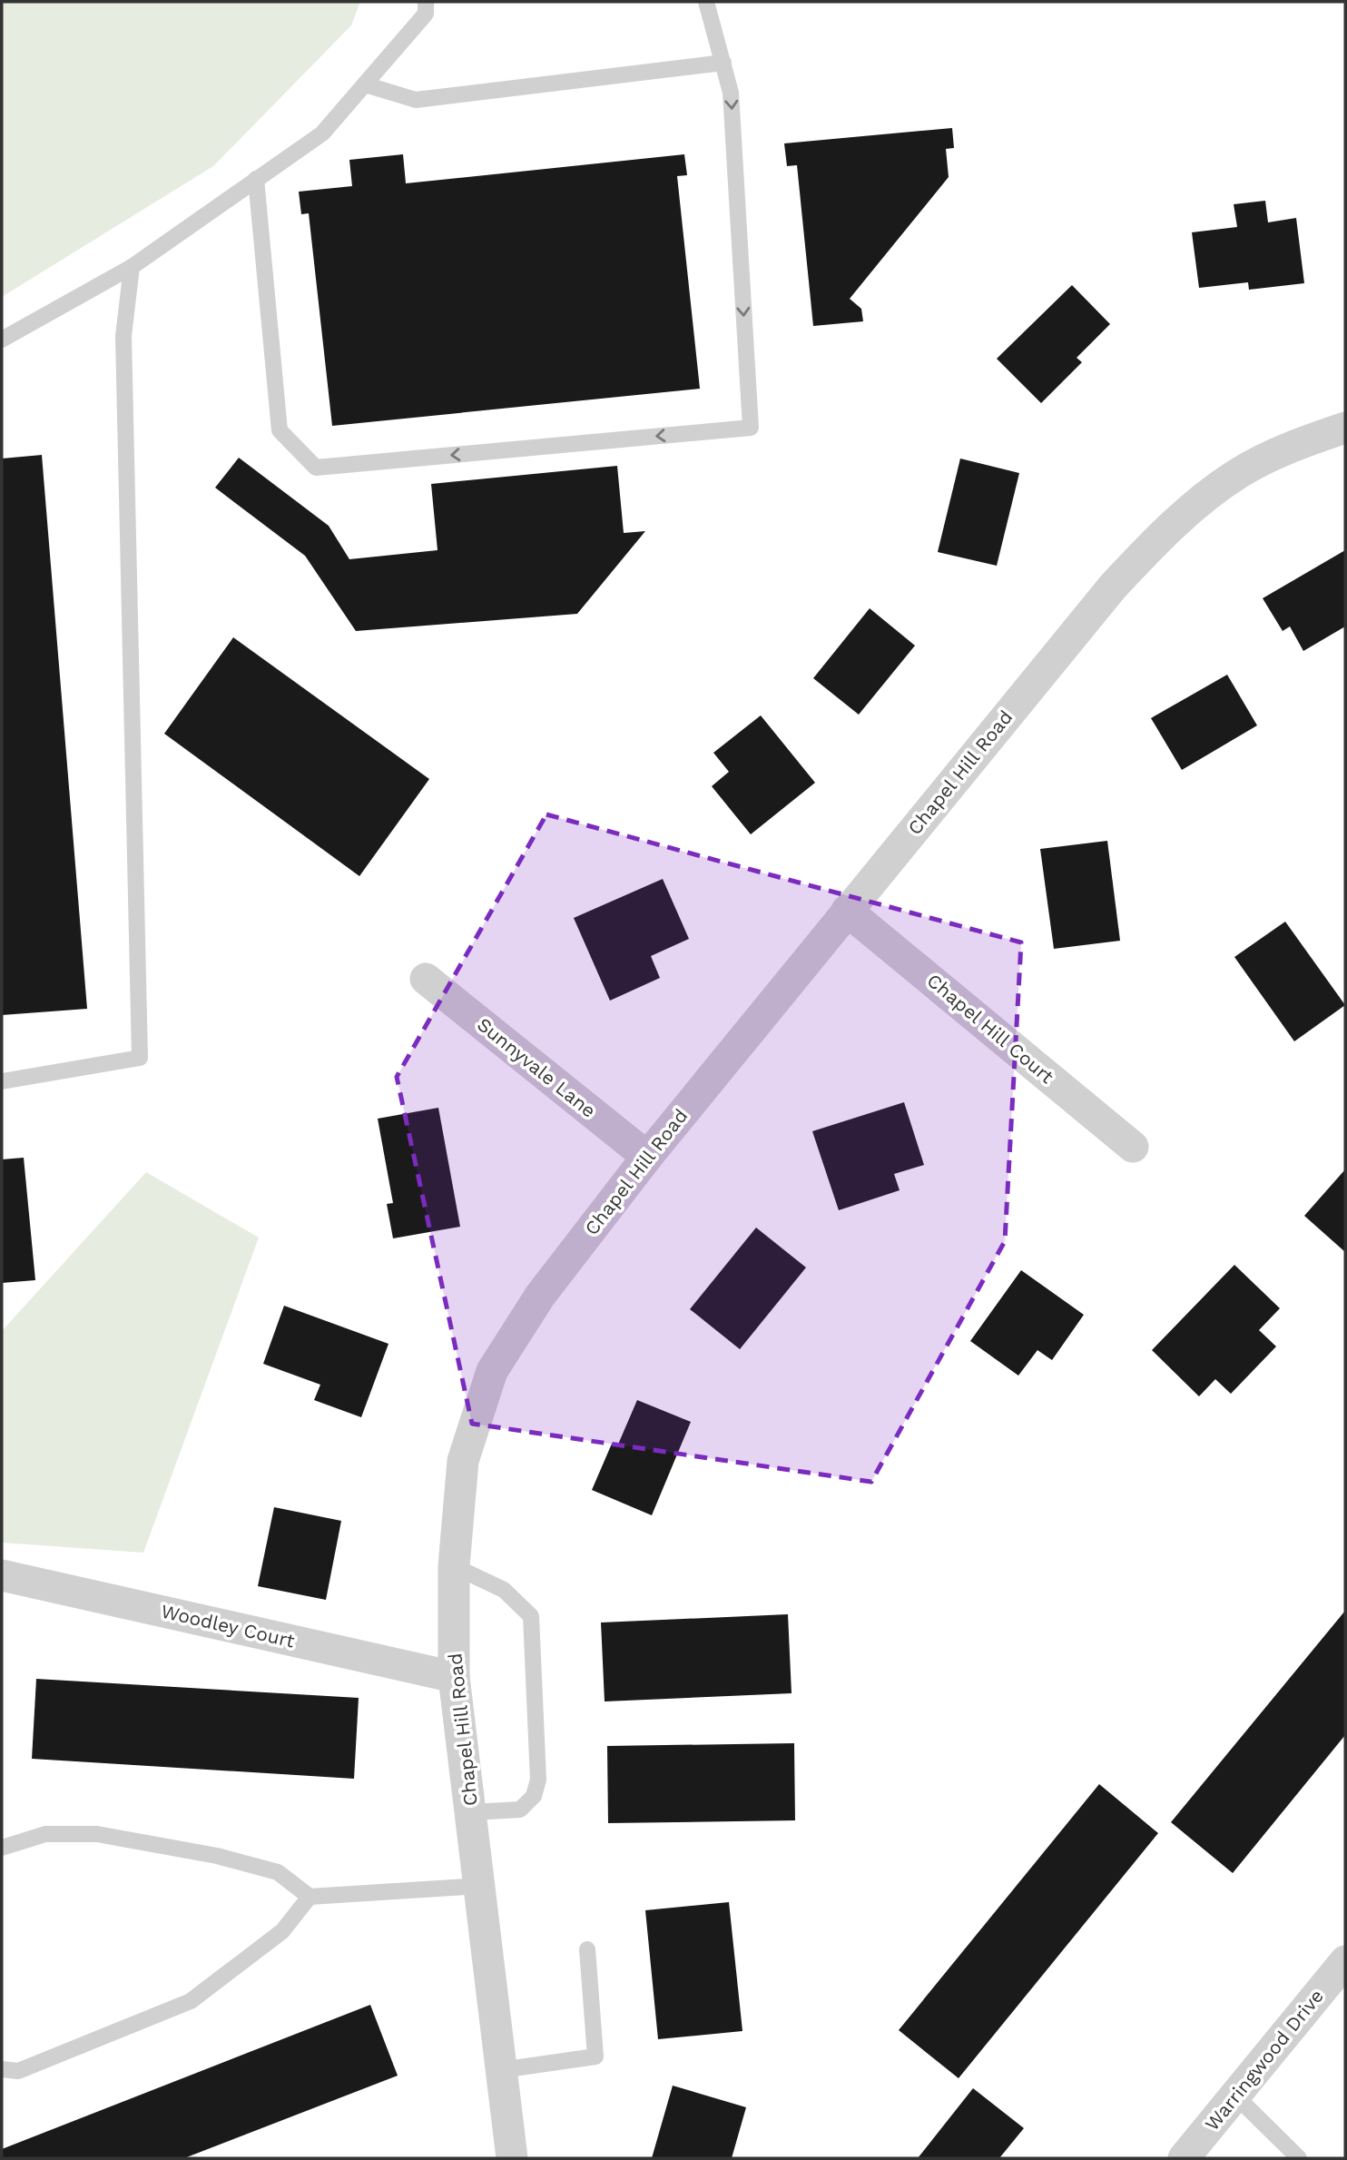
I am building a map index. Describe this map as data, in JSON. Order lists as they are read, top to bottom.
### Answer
{
  "streets": {
    "street": [
      "Chapel Hill Road",
      "Chapel Hill Court",
      "Sunnyvale Lane",
      "Woodley Court",
      "Warringwood Drive"
    ]
  },
  "crossings": [
    ["Chapel Hill Road", "Chapel Hill Court"],
    ["Chapel Hill Road", "Sunnyvale Lane"],
    ["Chapel Hill Road", "Woodley Court"]
  ]
}
